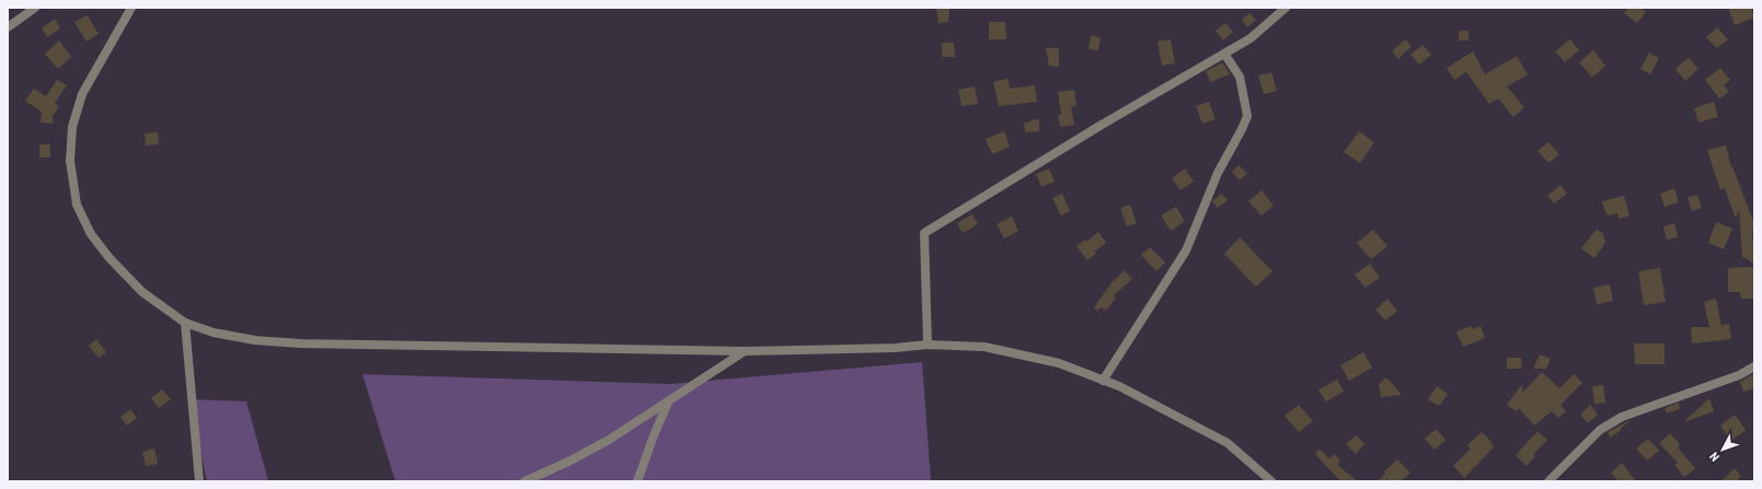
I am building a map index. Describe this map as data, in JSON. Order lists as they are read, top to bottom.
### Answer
{
  "north": "bottom left"
}
